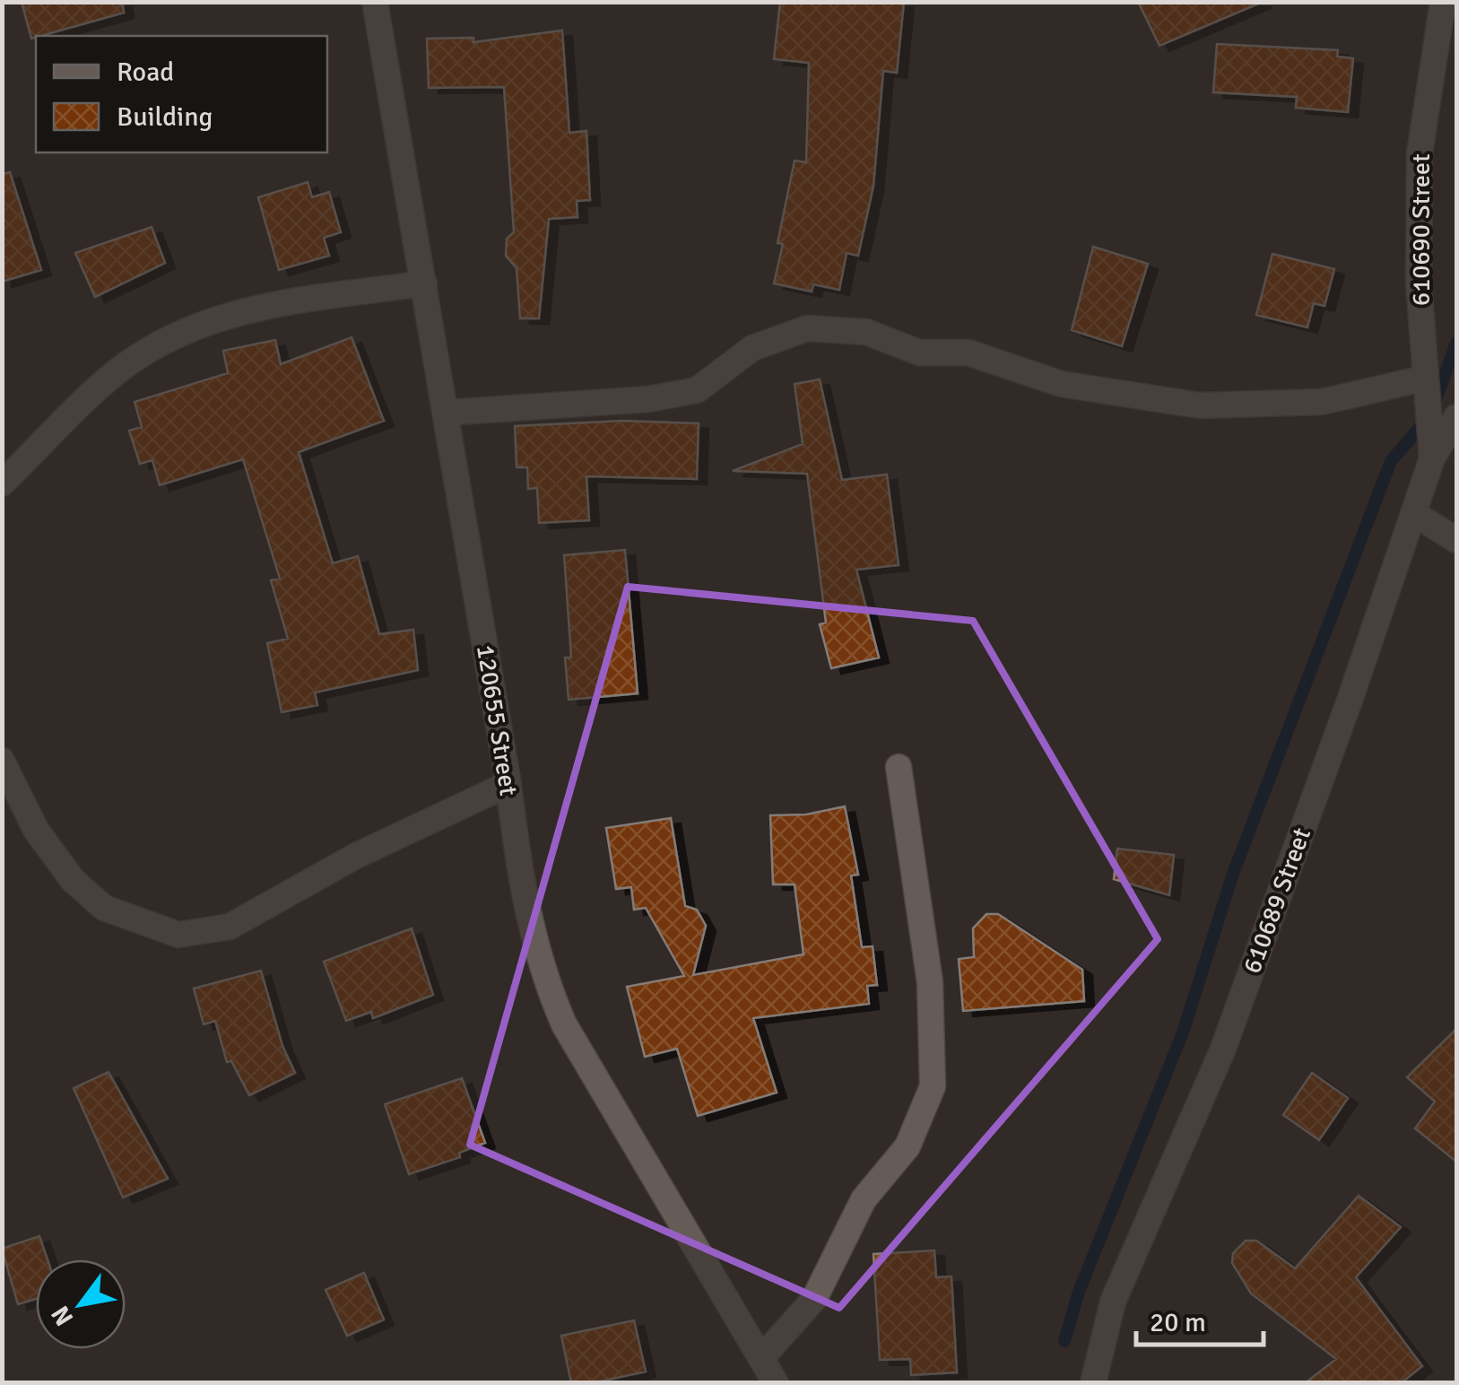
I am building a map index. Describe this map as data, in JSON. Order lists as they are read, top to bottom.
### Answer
{
  "streets": {
    "street": ["610690 Street", "120655 Street", "610689 Street"]
  },
  "crossings": [
    ["610690 Street", "610689 Street"]
  ],
  "legend": ["Road", "Building"],
  "scale_bar": "20 m",
  "north": "bottom left"
}
